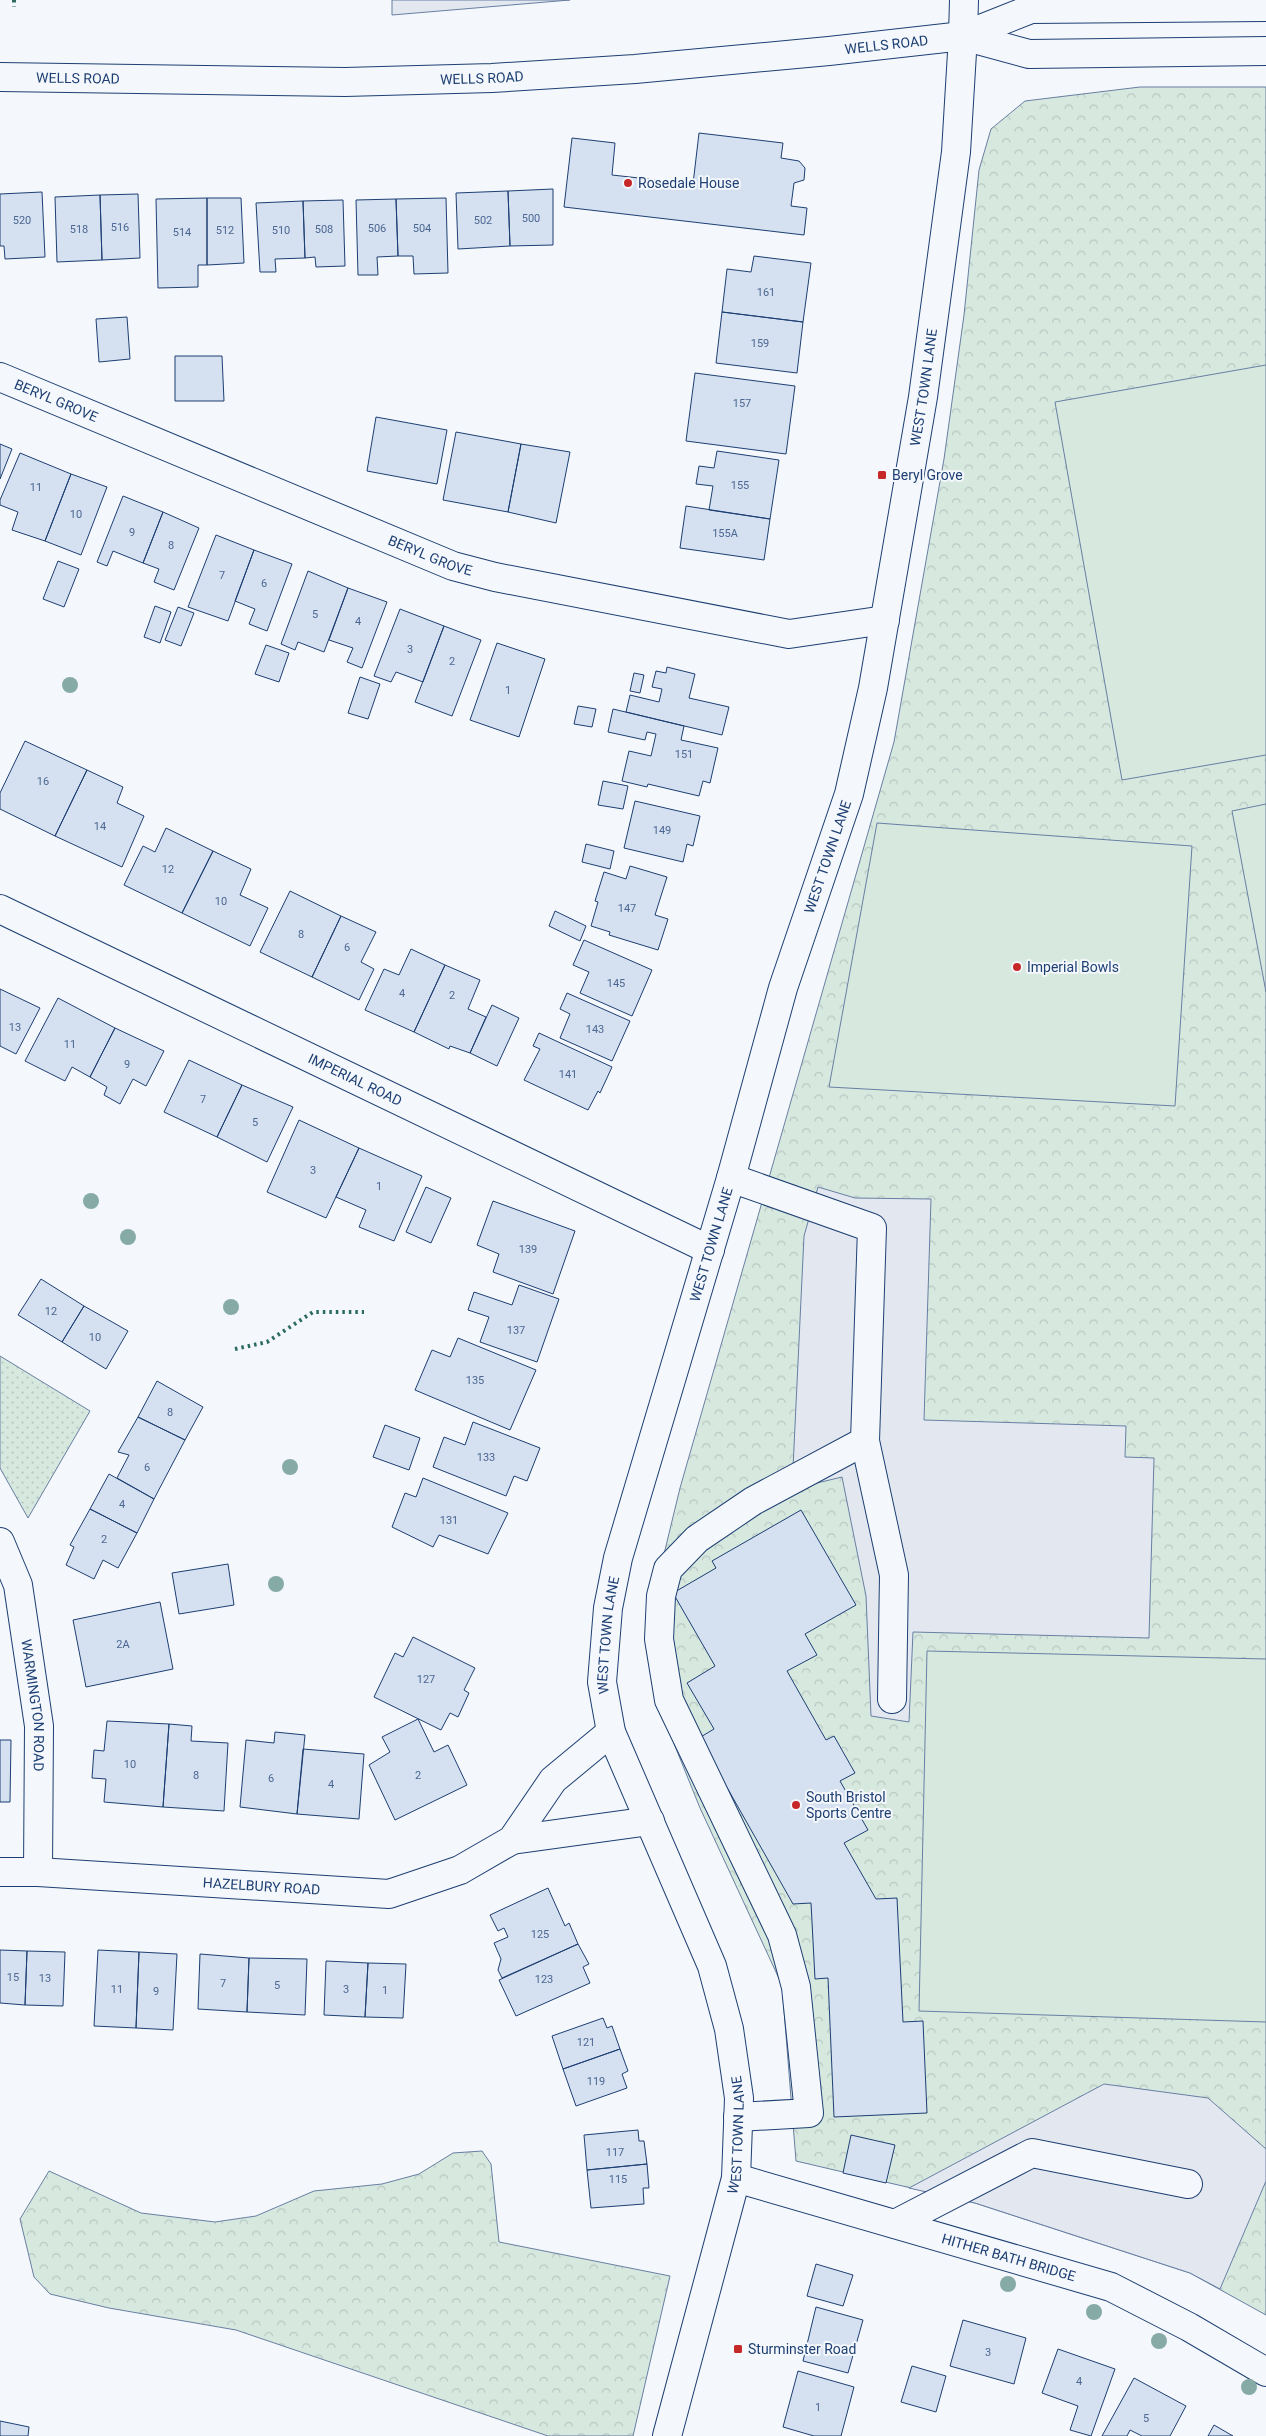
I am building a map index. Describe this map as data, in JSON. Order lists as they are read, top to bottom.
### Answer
{
  "streets": {
    "main road": [
      "WELLS ROAD",
      "WEST TOWN LANE",
      "BERYL GROVE",
      "IMPERIAL ROAD",
      "WARMINGTON ROAD",
      "HAZELBURY ROAD",
      "HITHER BATH BRIDGE"
    ]
  },
  "crossings": [
    ["WELLS ROAD", "WEST TOWN LANE"],
    ["WEST TOWN LANE", "BERYL GROVE"],
    ["WEST TOWN LANE", "IMPERIAL ROAD"],
    ["WEST TOWN LANE", "HAZELBURY ROAD"],
    ["WEST TOWN LANE", "HITHER BATH BRIDGE"],
    ["WARMINGTON ROAD", "HAZELBURY ROAD"]
  ],
  "places": {
    "other": ["Rosedale House", "Imperial Bowls", "South Bristol Sports Centre"],
    "transit": ["Beryl Grove", "Sturminster Road"]
  },
  "house_numbers": [
    "500",
    "520",
    "502",
    "516",
    "506",
    "504",
    "518",
    "508",
    "512",
    "510",
    "514",
    "161",
    "159",
    "157",
    "155",
    "11",
    "10",
    "9",
    "155A",
    "8",
    "7",
    "6",
    "5",
    "4",
    "3",
    "2",
    "1",
    "151",
    "16",
    "14",
    "149",
    "12",
    "10",
    "147",
    "8",
    "6",
    "145",
    "4",
    "2",
    "13",
    "143",
    "11",
    "9",
    "141",
    "7",
    "5",
    "3",
    "1",
    "139",
    "12",
    "137",
    "10",
    "135",
    "8",
    "133",
    "6",
    "4",
    "131",
    "2",
    "2A",
    "127",
    "10",
    "8",
    "2",
    "6",
    "4",
    "125",
    "15",
    "13",
    "123",
    "7",
    "5",
    "11",
    "3",
    "1",
    "9",
    "121",
    "119",
    "117",
    "115",
    "3",
    "4",
    "1",
    "5"
  ]
}
